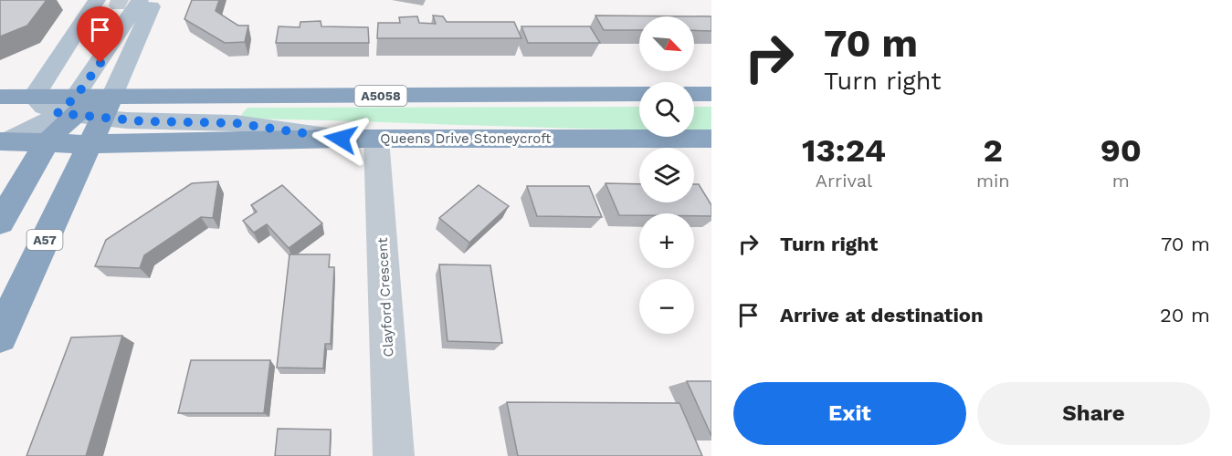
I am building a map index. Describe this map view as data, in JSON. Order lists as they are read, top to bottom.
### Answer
{
  "streets": {
    "highway": ["A5058", "Queens Drive Stoneycroft", "A57"],
    "street": ["Clayford Crescent"]
  },
  "crossings": [
    ["A5058", "Queens Drive Stoneycroft"],
    ["A5058", "A57"],
    ["Queens Drive Stoneycroft", "A57"],
    ["Queens Drive Stoneycroft", "Clayford Crescent"]
  ],
  "north": "bottom right",
  "page": {
    "turn": ["70 m", "Turn right"],
    "map_buttons": ["+", "−"],
    "eta": [
      "13:24",
      "Arrival",
      "2",
      "min",
      "90",
      "m"
    ],
    "list": [
      {
        "name": "Turn right",
        "value": "70 m"
      },
      {
        "name": "Arrive at destination",
        "value": "20 m"
      }
    ],
    "buttons": ["Exit", "Share"]
  }
}
